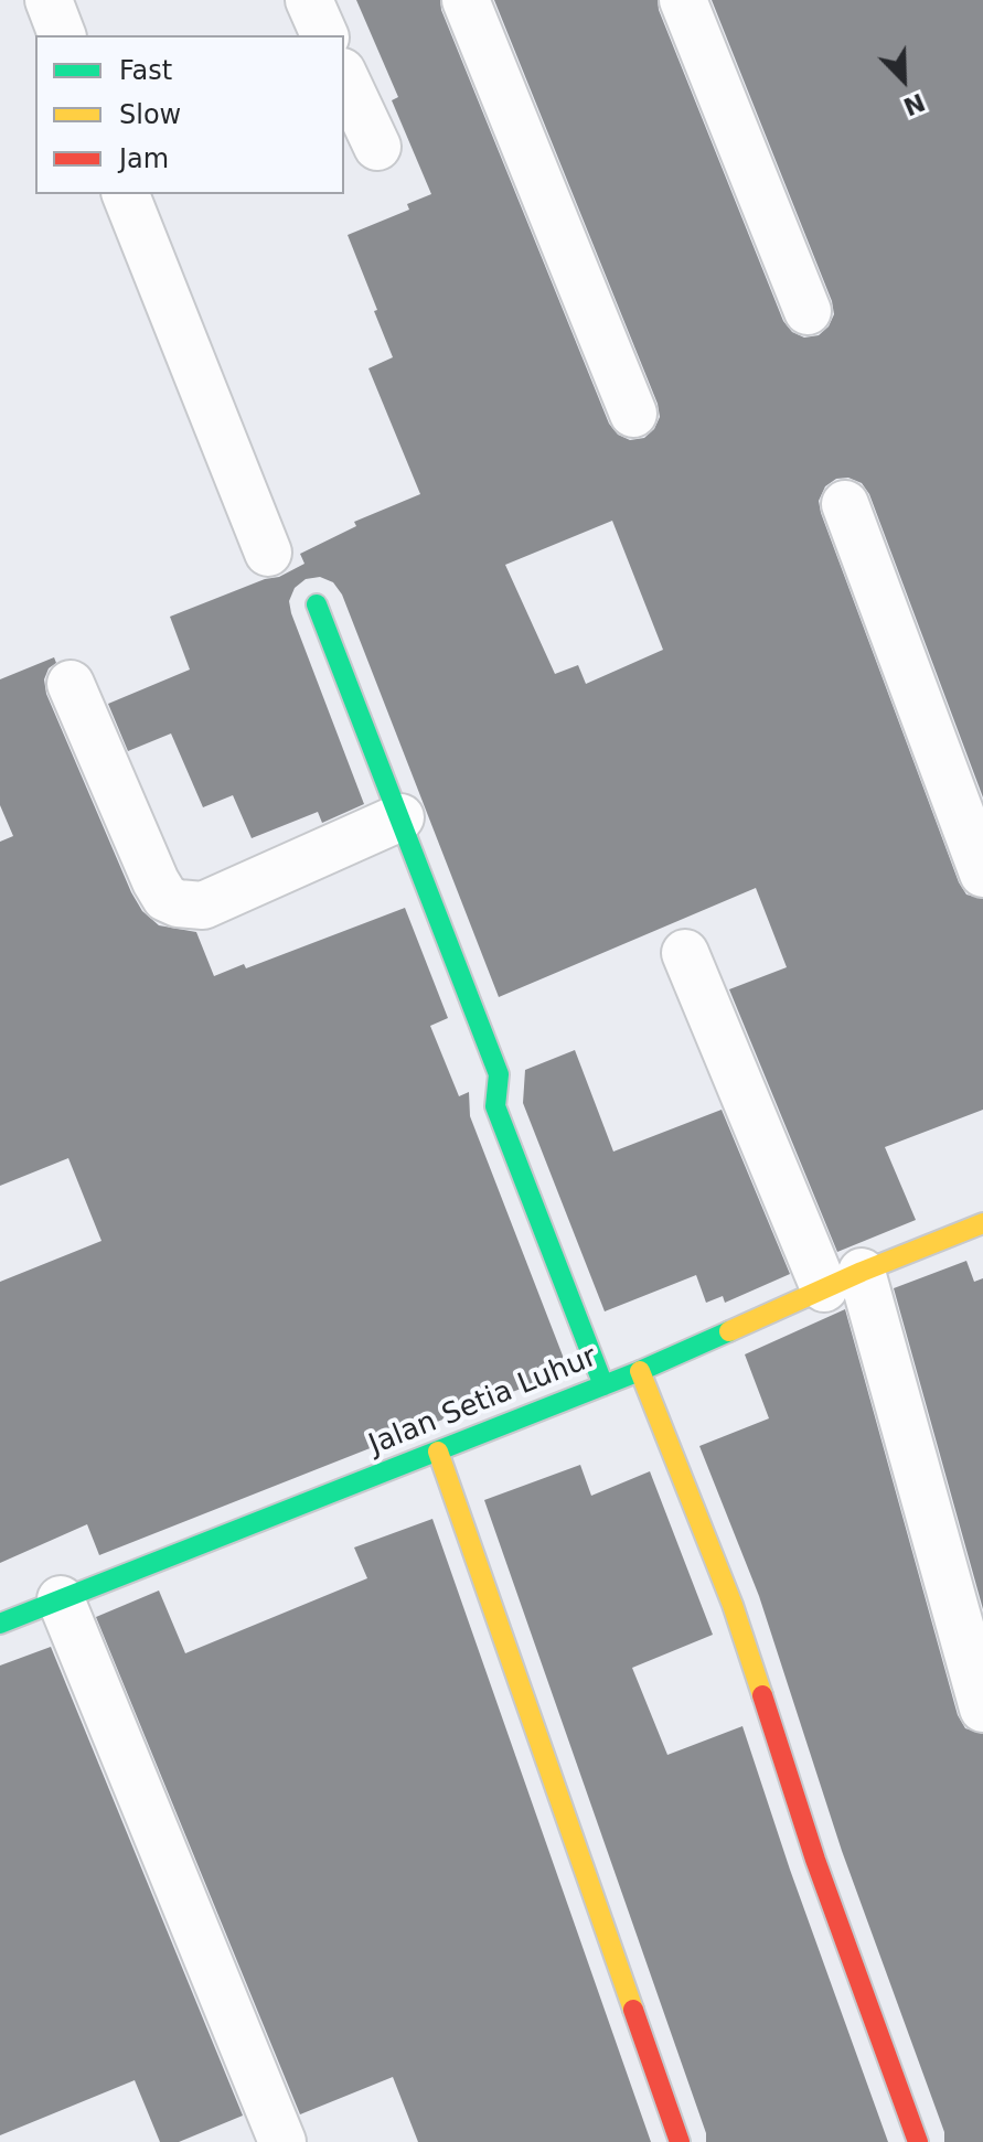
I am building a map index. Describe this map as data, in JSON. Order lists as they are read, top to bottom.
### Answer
{
  "streets": {
    "street": ["Jalan Setia Luhur"]
  },
  "legend": ["Fast", "Slow", "Jam"],
  "north": "bottom right"
}
